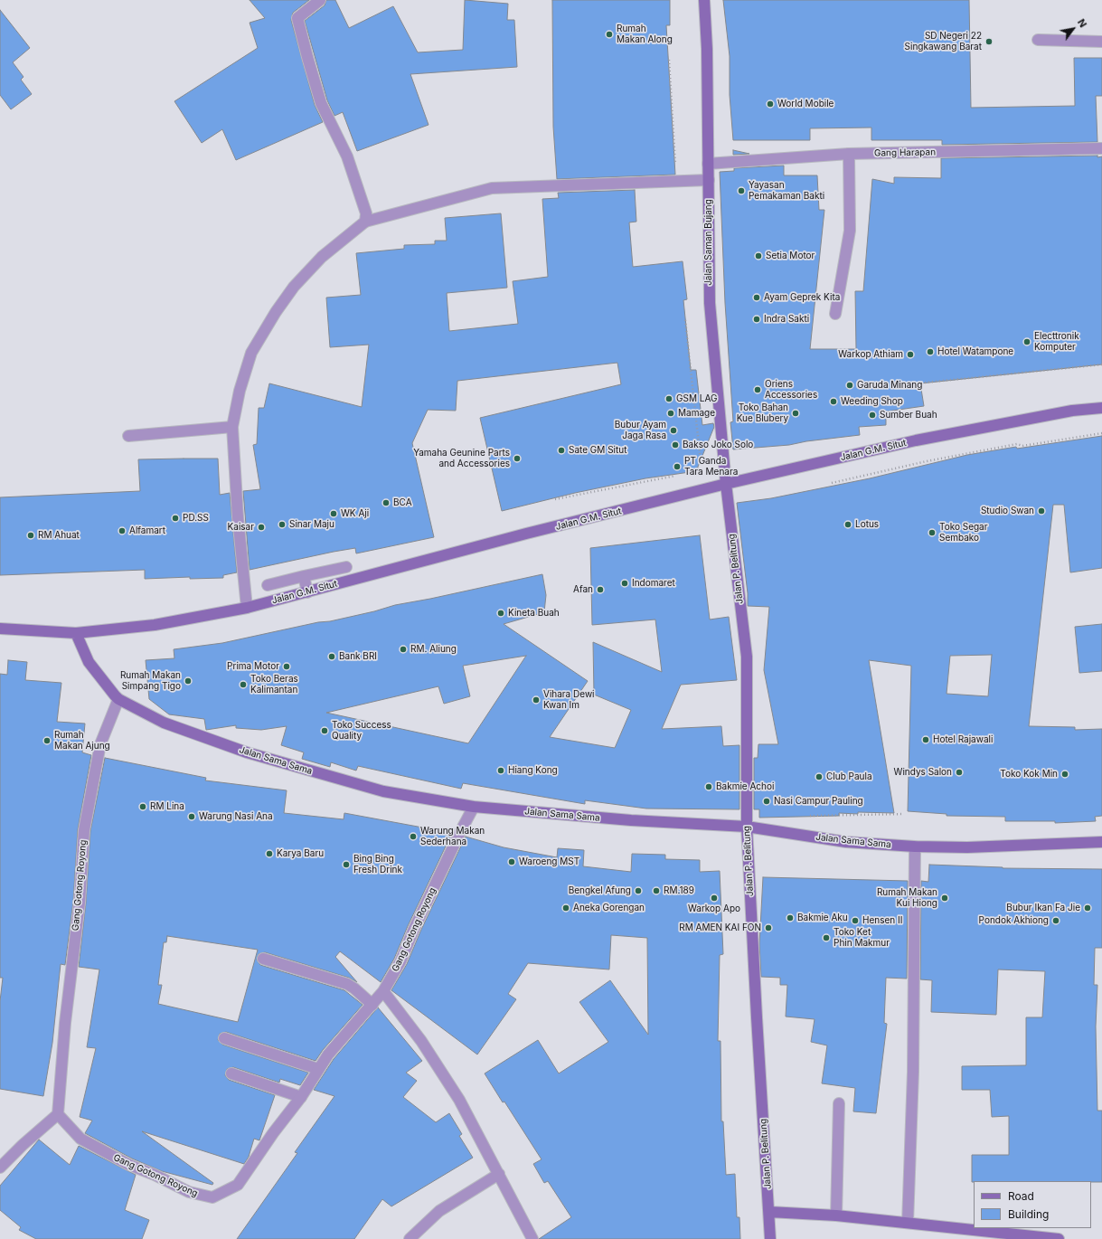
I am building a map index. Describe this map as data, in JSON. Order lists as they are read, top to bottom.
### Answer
{
  "streets": {
    "street": [
      "Gang Harapan",
      "Jalan Saman Bujang",
      "Jalan G.M. Situt",
      "Jalan P. Belitung",
      "Jalan Sama Sama",
      "Gang Gotong Royong"
    ]
  },
  "crossings": [
    ["Gang Harapan", "Jalan Saman Bujang"],
    ["Jalan Saman Bujang", "Jalan G.M. Situt"],
    ["Jalan Saman Bujang", "Jalan P. Belitung"],
    ["Jalan G.M. Situt", "Jalan P. Belitung"],
    ["Jalan G.M. Situt", "Jalan Sama Sama"],
    ["Jalan P. Belitung", "Jalan Sama Sama"],
    ["Jalan Sama Sama", "Gang Gotong Royong"]
  ],
  "places": [
    "Rumah Makan Along",
    "SD Negeri 22 Singkawang Barat",
    "World Mobile",
    "Yayasan Pemakaman Bakti",
    "Setia Motor",
    "Ayam Geprek Kita",
    "Indra Sakti",
    "Electtronik Komputer",
    "Hotel Watampone",
    "Warkop Athiam",
    "Garuda Minang",
    "Oriens Accessories",
    "GSM LAG",
    "Weeding Shop",
    "Mamage",
    "Toko Bahan Kue Blubery",
    "Sumber Buah",
    "Bubur Ayam Jaga Rasa",
    "Bakso Joko Solo",
    "Sate GM Situt",
    "Yamaha Geunine Parts and Accessories",
    "PT Ganda Tara Menara",
    "BCA",
    "Studio Swan",
    "WK Aji",
    "PD.SS",
    "Sinar Maju",
    "Lotus",
    "Kaisar",
    "Alfamart",
    "Toko Segar Sembako",
    "RM Ahuat",
    "Indomaret",
    "Afan",
    "Kineta Buah",
    "RM. Aliung",
    "Bank BRI",
    "Prima Motor",
    "Rumah Makan Simpang Tigo",
    "Toko Beras Kalimantan",
    "Vihara Dewi Kwan Im",
    "Toko Success Quality",
    "Hotel Rajawali",
    "Rumah Makan Ajung",
    "Hiang Kong",
    "Windys Salon",
    "Toko Kok Min",
    "Club Paula",
    "Bakmie Achoi",
    "Nasi Campur Pauling",
    "RM Lina",
    "Warung Nasi Ana",
    "Warung Makan Sederhana",
    "Karya Baru",
    "Waroeng MST",
    "Bing Bing Fresh Drink",
    "Bengkel Afung",
    "RM.189",
    "Warkop Apo",
    "Rumah Makan Kui Hiong",
    "Aneka Gorengan",
    "Bubur Ikan Fa Jie",
    "Bakmie Aku",
    "Hensen II",
    "Pondok Akhiong",
    "RM AMEN KAI FON",
    "Toko Ket Phin Makmur"
  ],
  "legend": ["Road", "Building"],
  "north": "top right"
}
